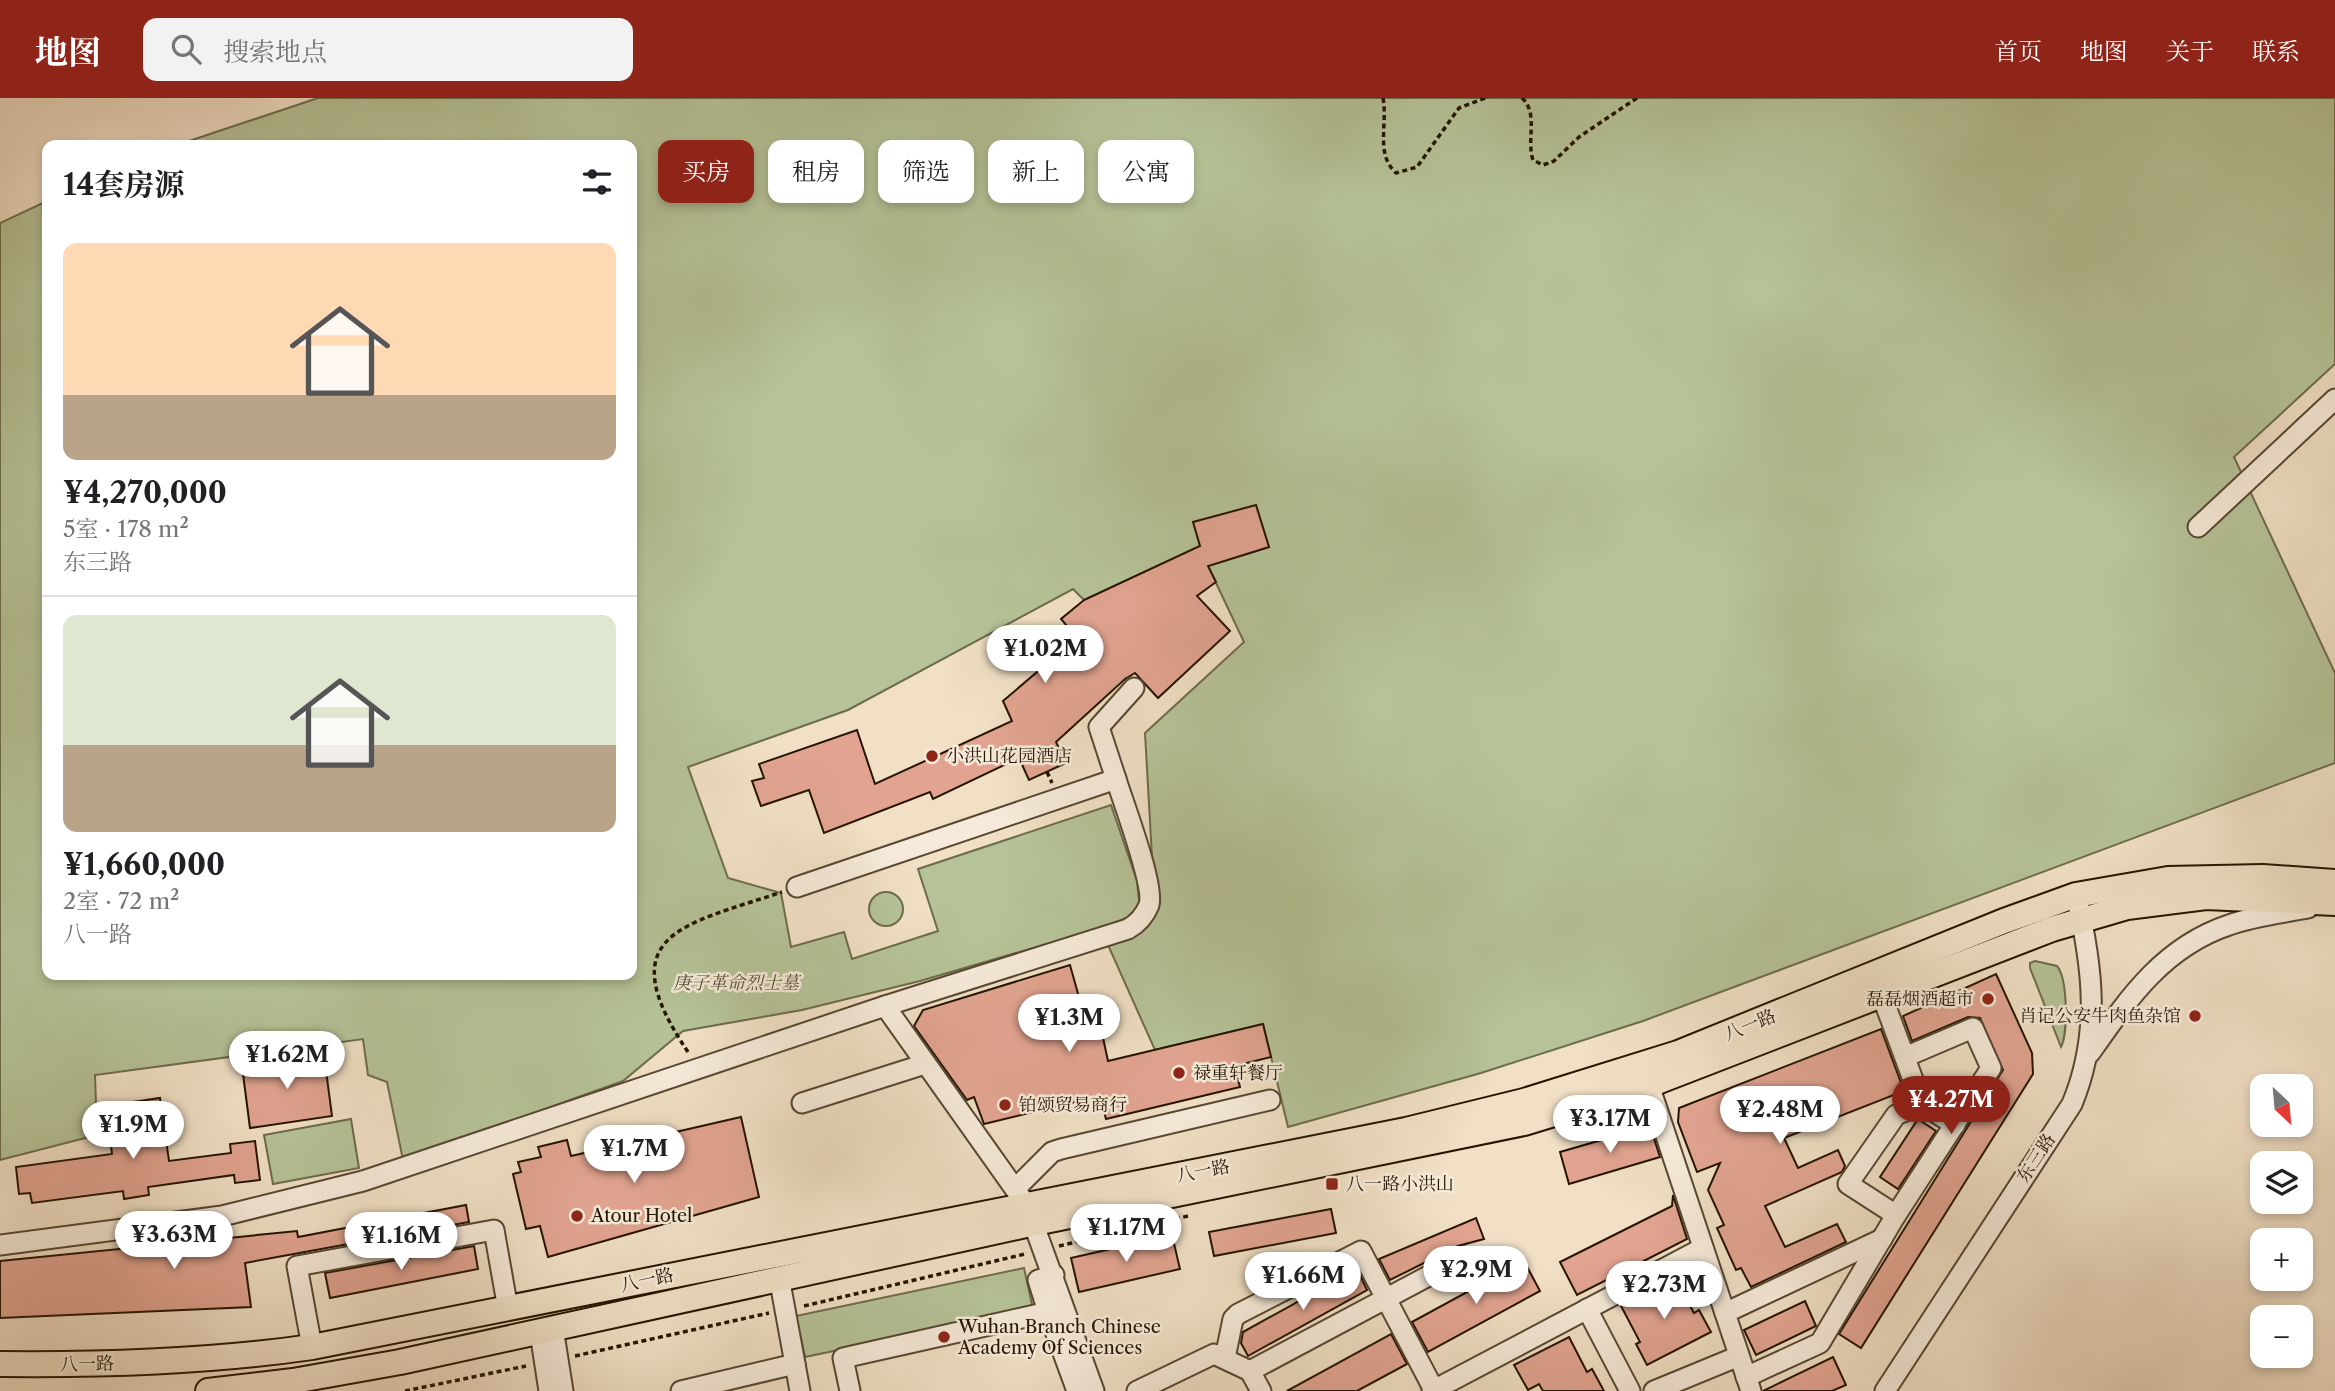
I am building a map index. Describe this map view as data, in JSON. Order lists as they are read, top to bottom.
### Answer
{
  "streets": {
    "main road": ["八一路"],
    "street": ["东三路"]
  },
  "crossings": [
    ["八一路", "东三路"]
  ],
  "parks": ["庚子革命烈士墓"],
  "places": {
    "other": [
      "小洪山花园酒店",
      "磊磊烟酒超市",
      "肖记公安牛肉鱼杂馆",
      "禄重轩餐厅",
      "铂颂贸易商行",
      "Atour Hotel",
      "Wuhan Branch Chinese Academy Of Sciences"
    ],
    "transit": ["八一路小洪山"]
  },
  "north": "bottom right",
  "page": {
    "header": "地图",
    "search": "搜索地点",
    "nav": [
      "首页",
      "地图",
      "关于",
      "联系"
    ],
    "chip": [
      "买房",
      "租房",
      "筛选",
      "新上",
      "公寓"
    ],
    "heading": "14套房源",
    "list": [
      {
        "name": "¥4,270,000",
        "note": "5室 · 178 m² · 东三路"
      },
      {
        "name": "¥1,660,000",
        "note": "2室 · 72 m² · 八一路"
      }
    ],
    "price": [
      "¥1.02M",
      "¥1.3M",
      "¥1.62M",
      "¥4.27M",
      "¥2.48M",
      "¥3.17M",
      "¥1.9M",
      "¥1.7M",
      "¥1.17M",
      "¥3.63M",
      "¥1.16M",
      "¥2.9M",
      "¥1.66M",
      "¥2.73M"
    ],
    "map_buttons": ["+", "−"]
  }
}
